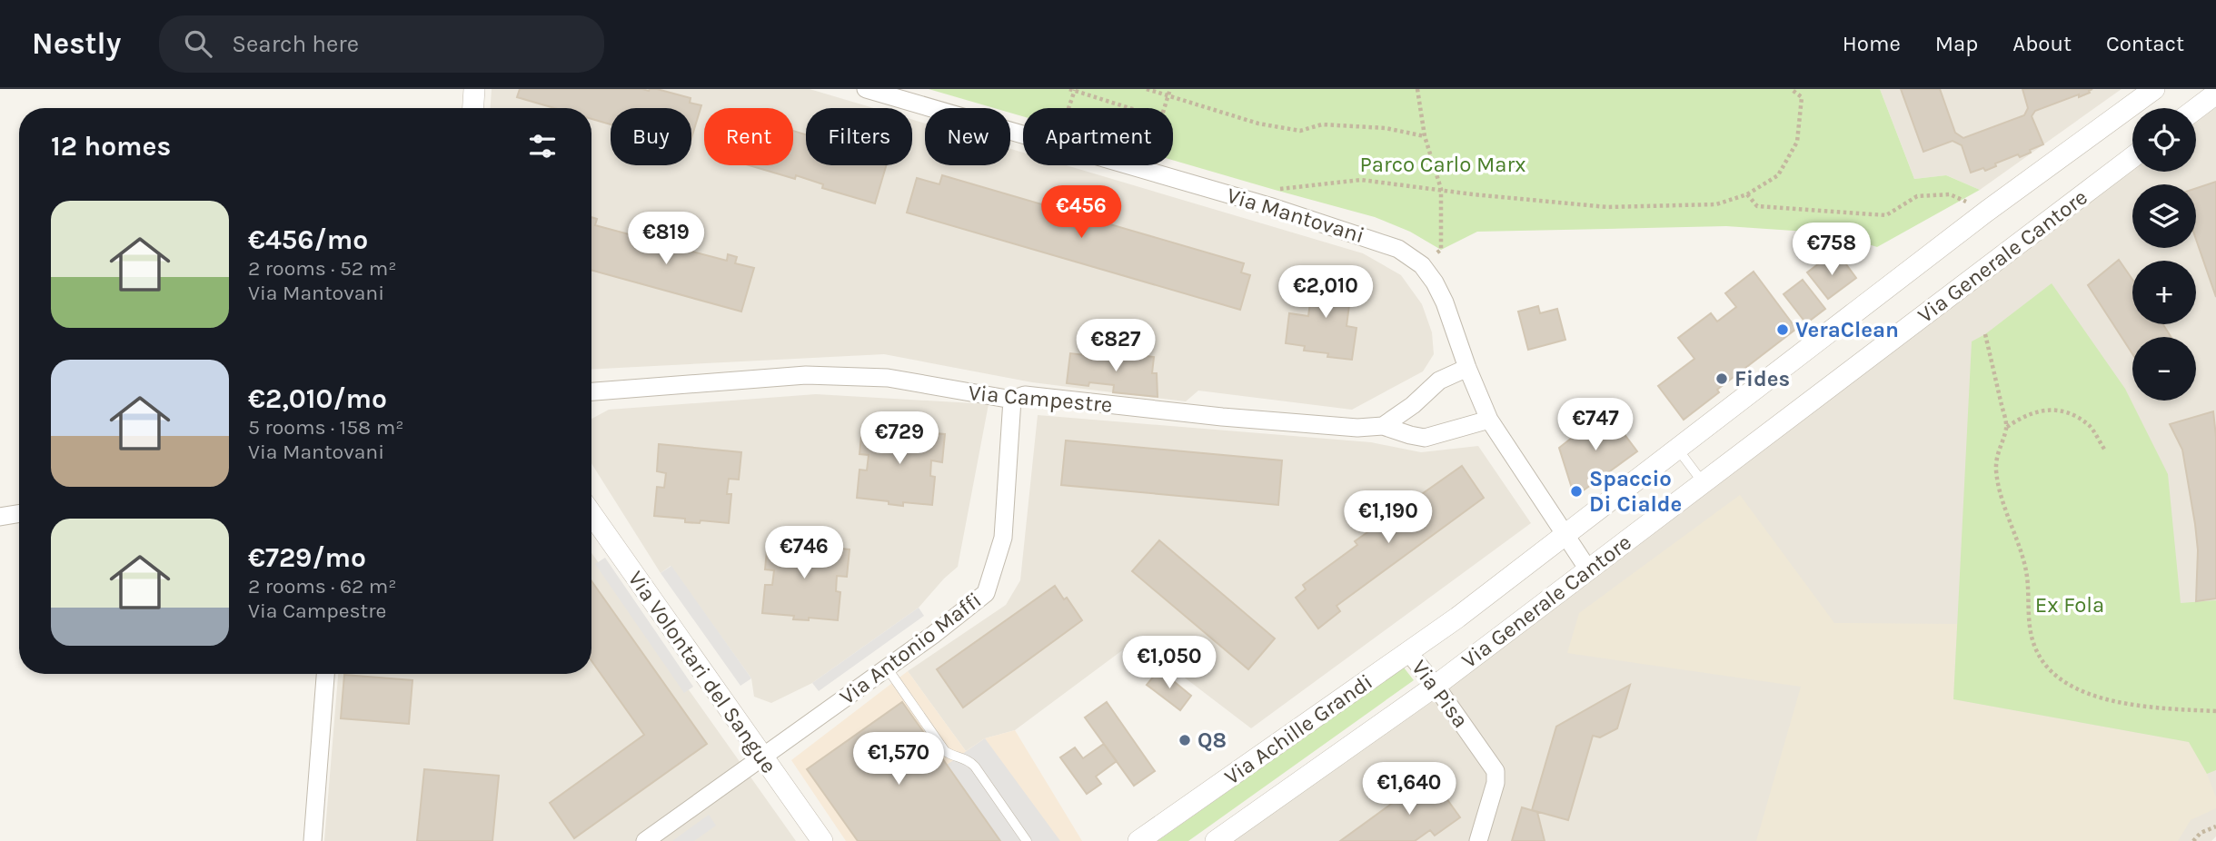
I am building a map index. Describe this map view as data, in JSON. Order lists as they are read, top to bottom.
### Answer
{
  "streets": {
    "street": [
      "Via Mantovani",
      "Via Generale Cantore",
      "Via Campestre",
      "Via Antonio Maffi",
      "Via Volontari del Sangue",
      "Via Pisa",
      "Via Achille Grandi"
    ]
  },
  "crossings": [
    ["Via Mantovani", "Via Generale Cantore"],
    ["Via Mantovani", "Via Campestre"],
    ["Via Generale Cantore", "Via Pisa"],
    ["Via Generale Cantore", "Via Achille Grandi"],
    ["Via Campestre", "Via Antonio Maffi"],
    ["Via Antonio Maffi", "Via Volontari del Sangue"],
    ["Via Pisa", "Via Achille Grandi"]
  ],
  "parks": ["Parco Carlo Marx", "Ex Fola"],
  "places": [
    "VeraClean",
    "Fides",
    "Spaccio Di Cialde",
    "Q8"
  ],
  "page": {
    "header": "Nestly",
    "search": "Search here",
    "nav": [
      "Home",
      "Map",
      "About",
      "Contact"
    ],
    "map_buttons": ["+", "−"],
    "chip": [
      "Buy",
      "Rent",
      "Filters",
      "New",
      "Apartment"
    ],
    "heading": "12 homes",
    "list": [
      {
        "name": "€456/mo",
        "note": "2 rooms · 52 m² · Via Mantovani"
      },
      {
        "name": "€2,010/mo",
        "note": "5 rooms · 158 m² · Via Mantovani"
      },
      {
        "name": "€729/mo",
        "note": "2 rooms · 62 m² · Via Campestre"
      }
    ],
    "price": [
      "€456",
      "€819",
      "€758",
      "€2,010",
      "€827",
      "€747",
      "€729",
      "€1,190",
      "€746",
      "€1,050",
      "€1,570",
      "€1,640"
    ]
  }
}
